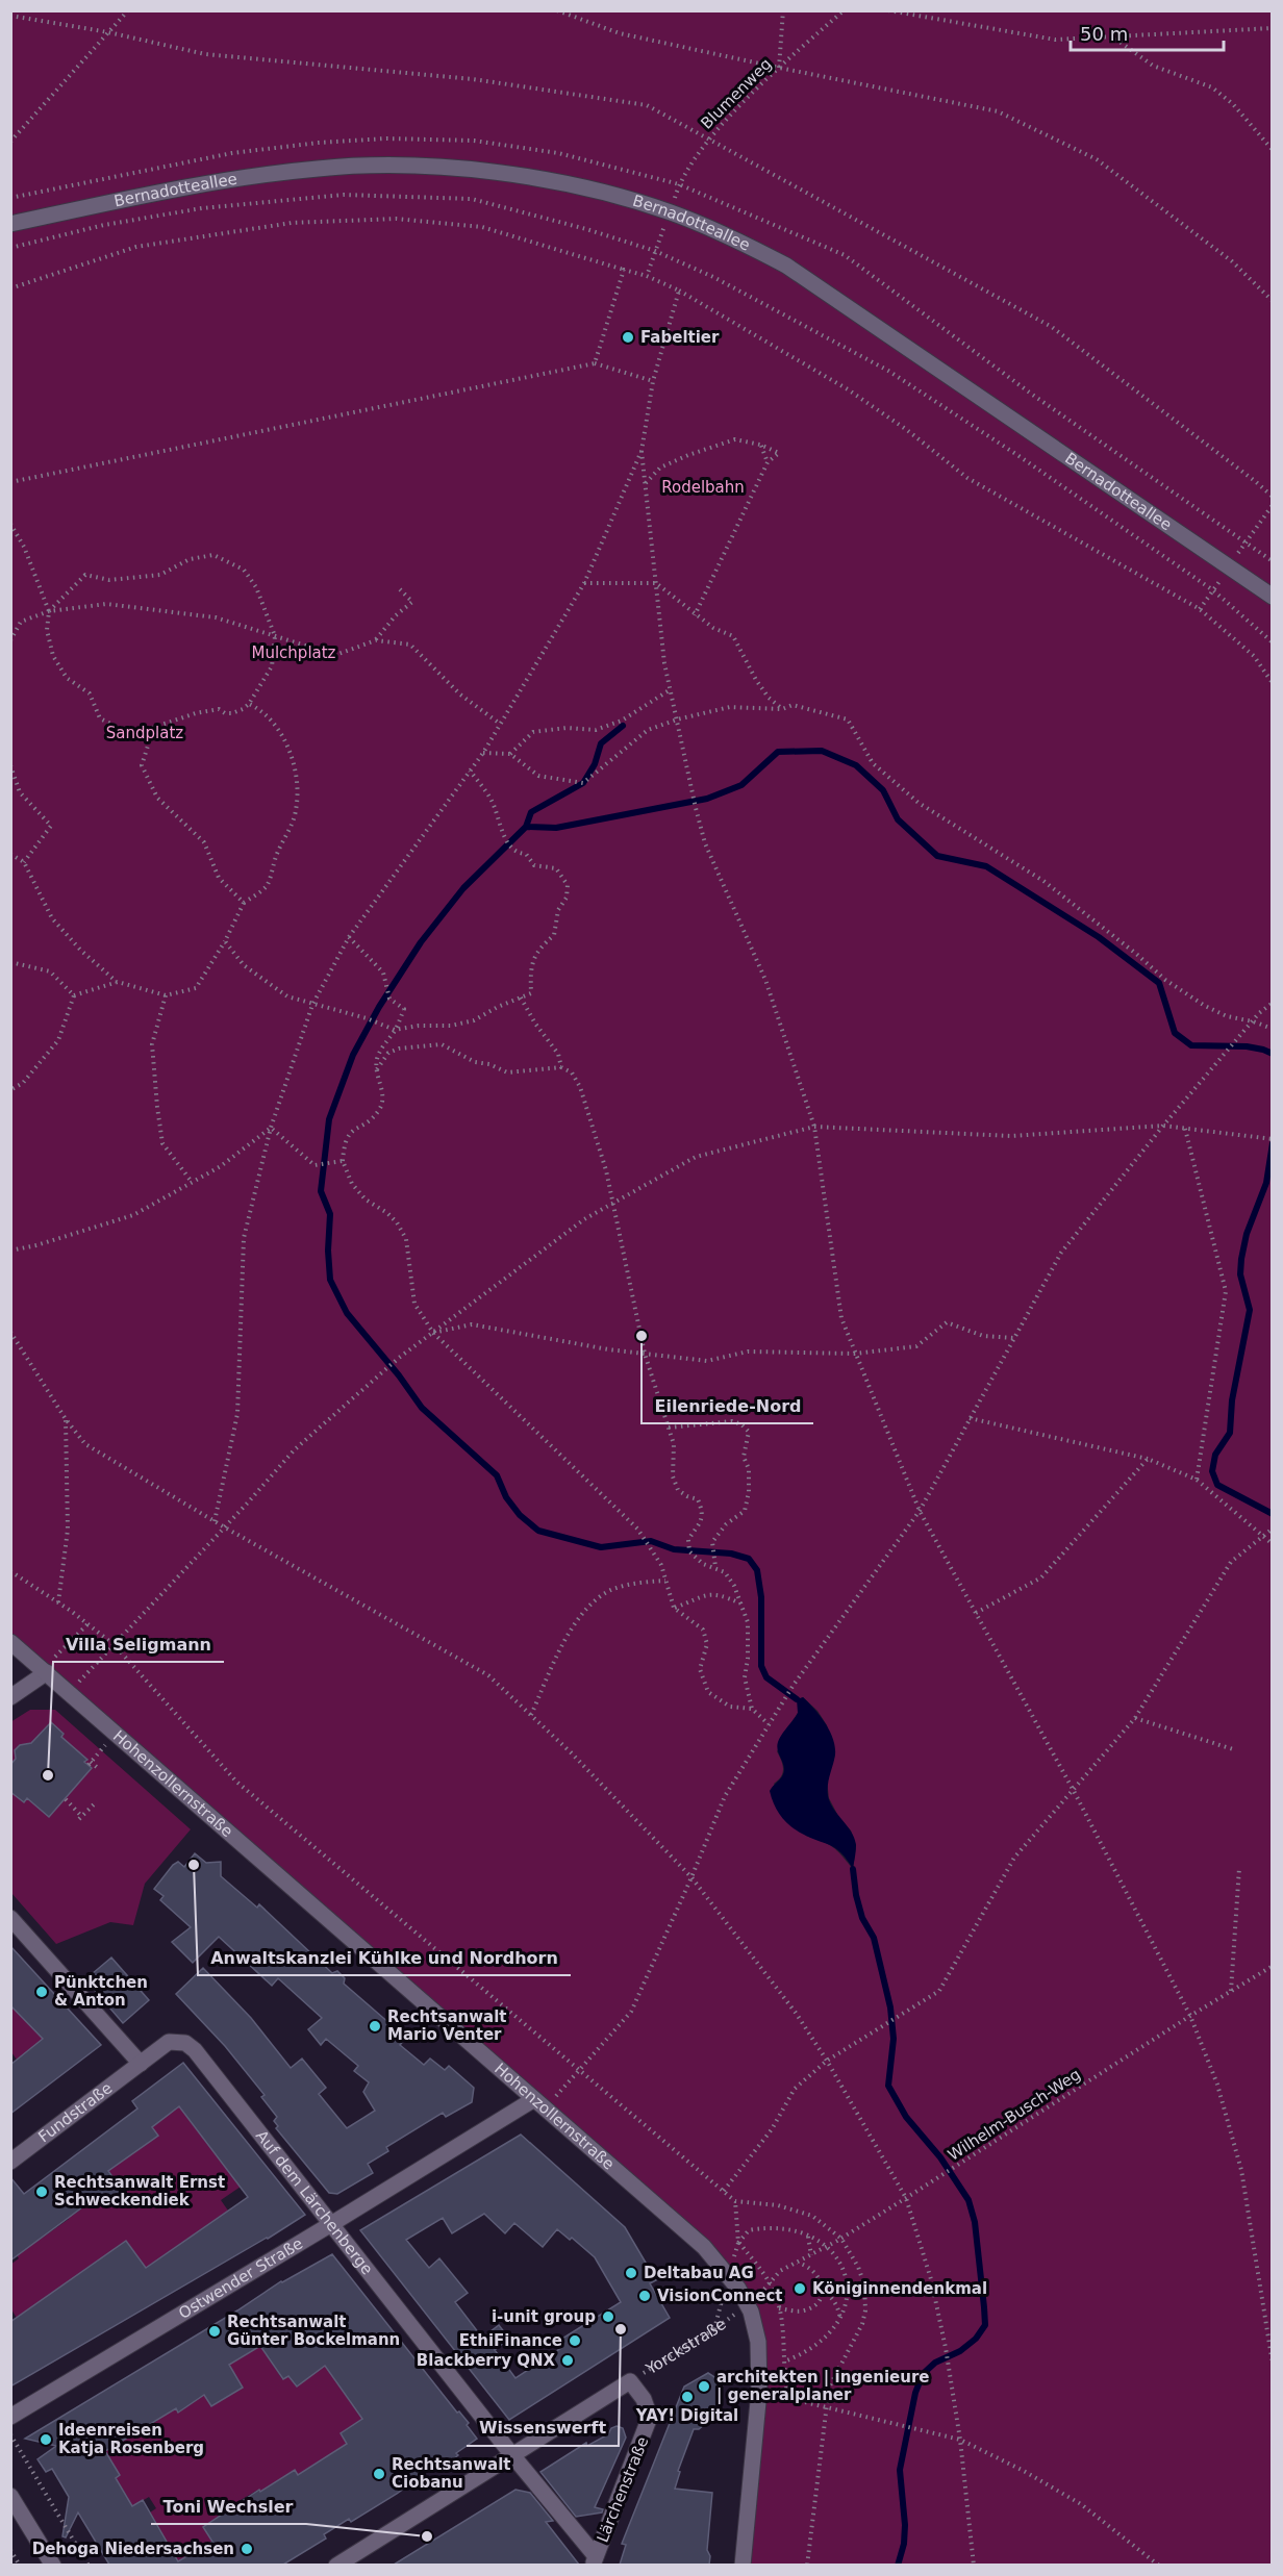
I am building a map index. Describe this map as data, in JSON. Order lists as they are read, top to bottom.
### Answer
{
  "streets": {
    "street": [
      "Bernadotteallee",
      "Hohenzollernstraße",
      "Fundstraße",
      "Auf dem Lärchenberge",
      "Ostwender Straße",
      "Yorckstraße",
      "Lärchenstraße"
    ],
    "path": ["Blumenweg", "Wilhelm-Busch-Weg"]
  },
  "crossings": [
    ["Blumenweg", "Bernadotteallee"],
    ["Hohenzollernstraße", "Ostwender Straße"],
    ["Hohenzollernstraße", "Yorckstraße"],
    ["Fundstraße", "Auf dem Lärchenberge"],
    ["Auf dem Lärchenberge", "Ostwender Straße"],
    ["Auf dem Lärchenberge", "Yorckstraße"],
    ["Auf dem Lärchenberge", "Lärchenstraße"],
    ["Yorckstraße", "Lärchenstraße"]
  ],
  "parks": ["Rodelbahn", "Mulchplatz", "Sandplatz"],
  "places": [
    "Fabeltier",
    "Eilenriede-Nord",
    "Villa Seligmann",
    "Anwaltskanzlei Kühlke und Nordhorn",
    "Pünktchen & Anton",
    "Rechtsanwalt Mario Venter",
    "Rechtsanwalt Ernst Schweckendiek",
    "Deltabau AG",
    "Königinnendenkmal",
    "VisionConnect",
    "i-unit group",
    "Wissenswerft",
    "Rechtsanwalt Günter Bockelmann",
    "EthiFinance",
    "Blackberry QNX",
    "architekten | ingenieure | generalplaner",
    "YAY! Digital",
    "Ideenreisen Katja Rosenberg",
    "Rechtsanwalt Ciobanu",
    "Toni Wechsler",
    "Dehoga Niedersachsen"
  ],
  "scale_bar": "50 m"
}
